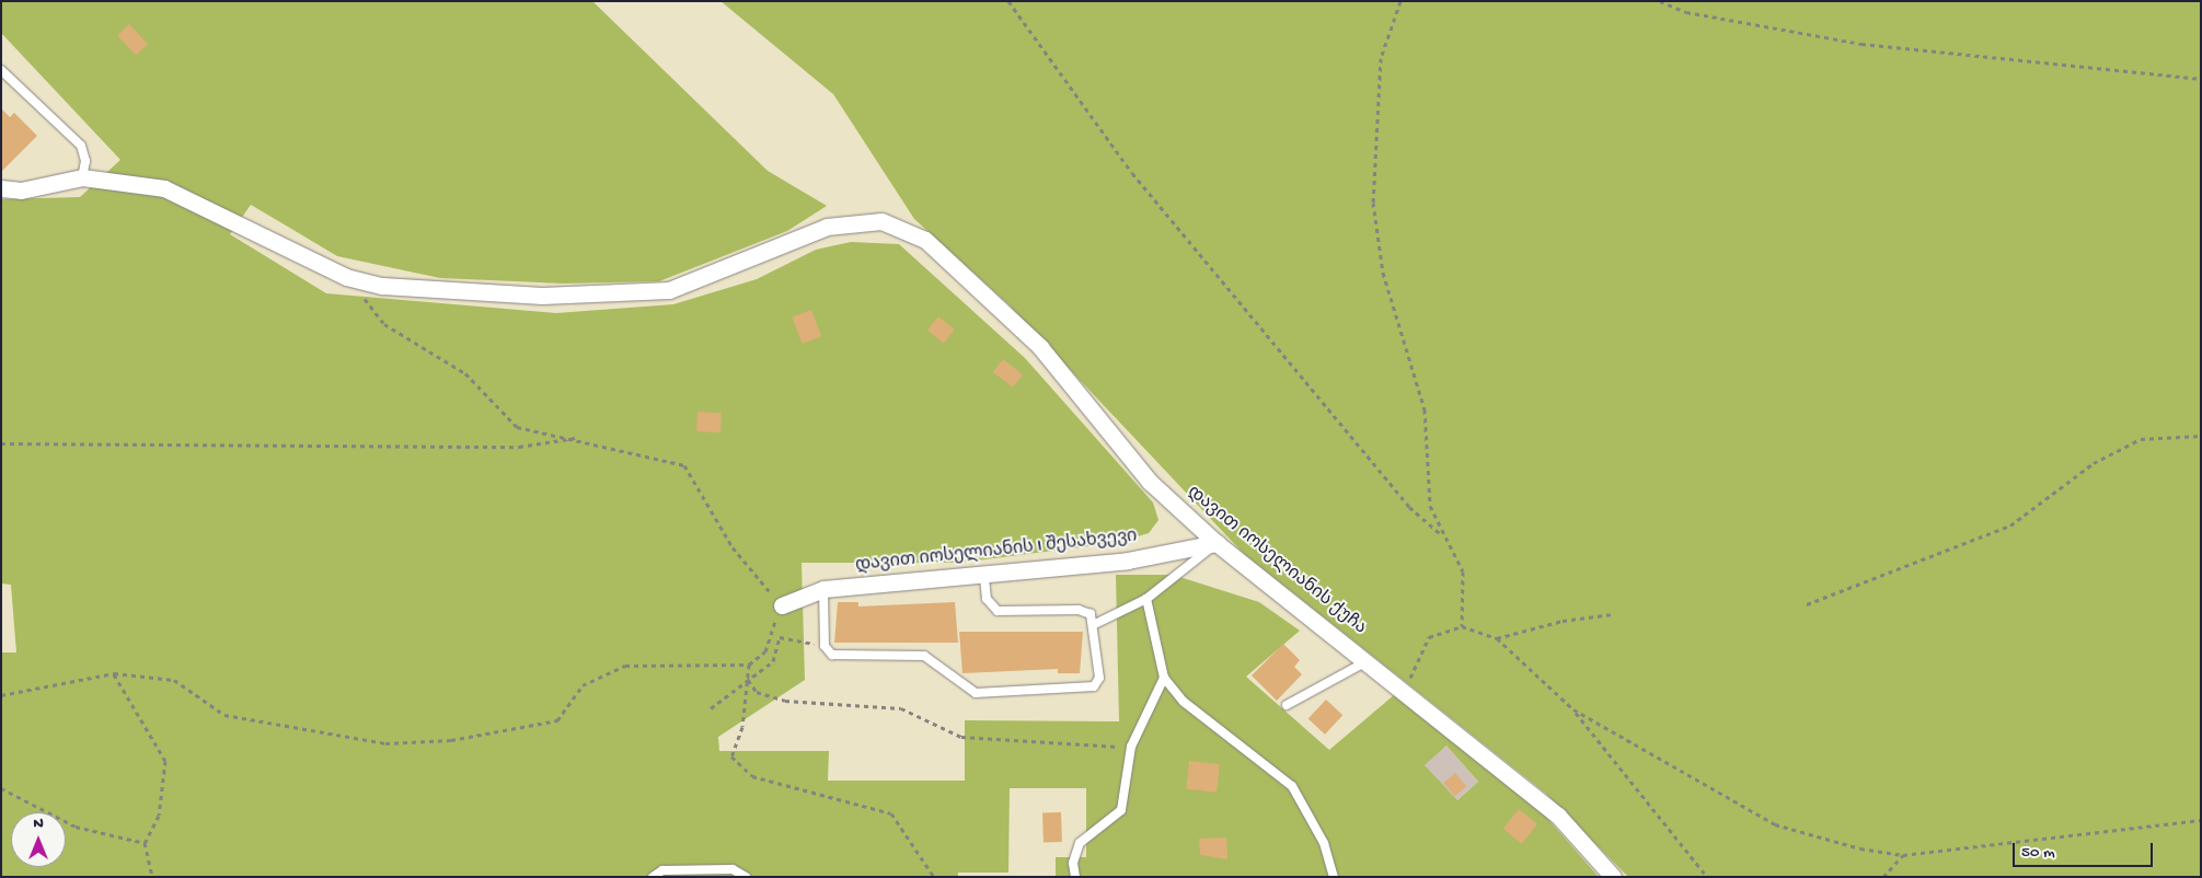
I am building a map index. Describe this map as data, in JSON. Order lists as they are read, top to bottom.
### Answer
{
  "streets": {
    "street": ["დავით იოსელიანის I შესახვევი", "დავით იოსელიანის ქუჩა"]
  },
  "crossings": [
    ["დავით იოსელიანის I შესახვევი", "დავით იოსელიანის ქუჩა"]
  ],
  "scale_bar": "50 m",
  "north": "top"
}
